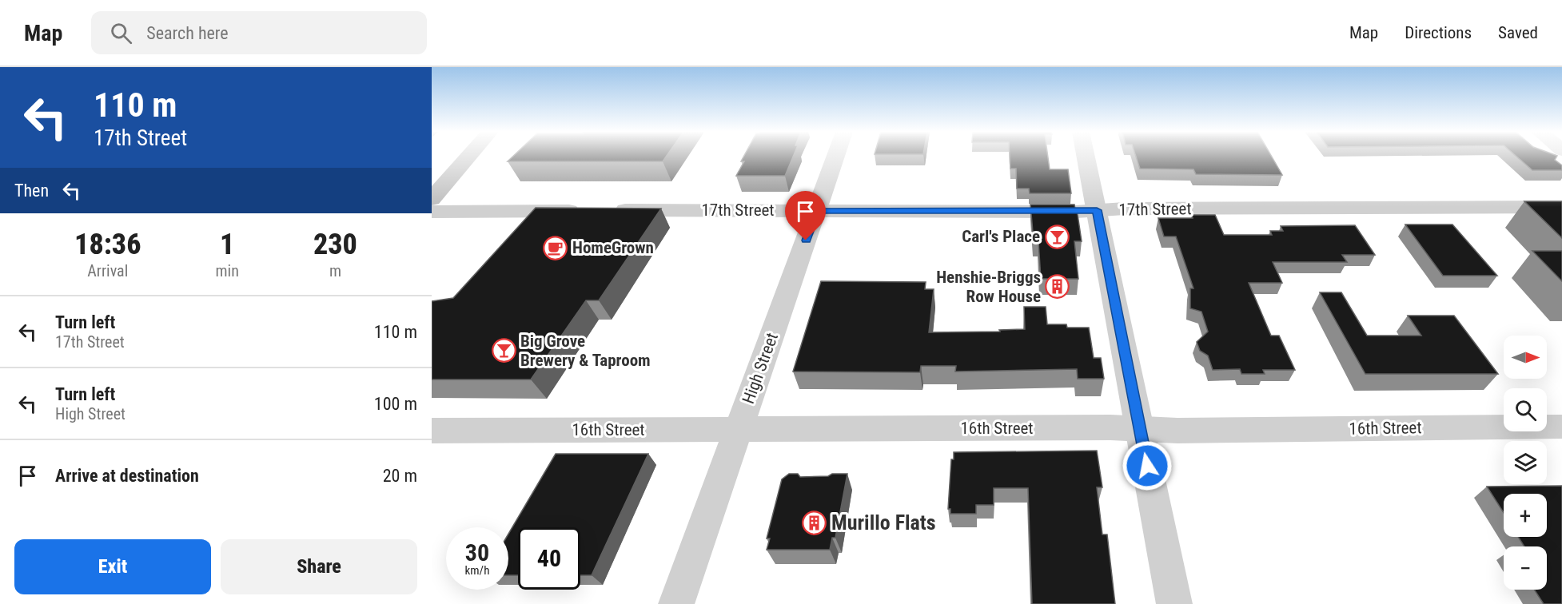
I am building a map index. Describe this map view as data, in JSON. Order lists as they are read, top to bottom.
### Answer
{
  "streets": {
    "street": ["17th Street", "High Street", "16th Street"]
  },
  "crossings": [
    ["17th Street", "High Street"],
    ["High Street", "16th Street"]
  ],
  "places": {
    "bar": ["Carl's Place", "Big Grove Brewery & Taproom"],
    "cafe": ["HomeGrown"],
    "building": ["Henshie-Briggs Row House", "Murillo Flats"]
  },
  "north": "right",
  "page": {
    "header": "Map",
    "search": "Search here",
    "nav": ["Map", "Directions", "Saved"],
    "turn": ["110 m", "17th Street"],
    "then": "Then",
    "eta": [
      "18:36",
      "Arrival",
      "1",
      "min",
      "230",
      "m"
    ],
    "list": [
      {
        "name": "Turn left",
        "note": "17th Street",
        "value": "110 m"
      },
      {
        "name": "Turn left",
        "note": "High Street",
        "value": "100 m"
      },
      {
        "name": "Arrive at destination",
        "value": "20 m"
      }
    ],
    "map_buttons": ["+", "−"],
    "speed": "30 km/h",
    "limit": "40",
    "buttons": ["Exit", "Share"]
  }
}
